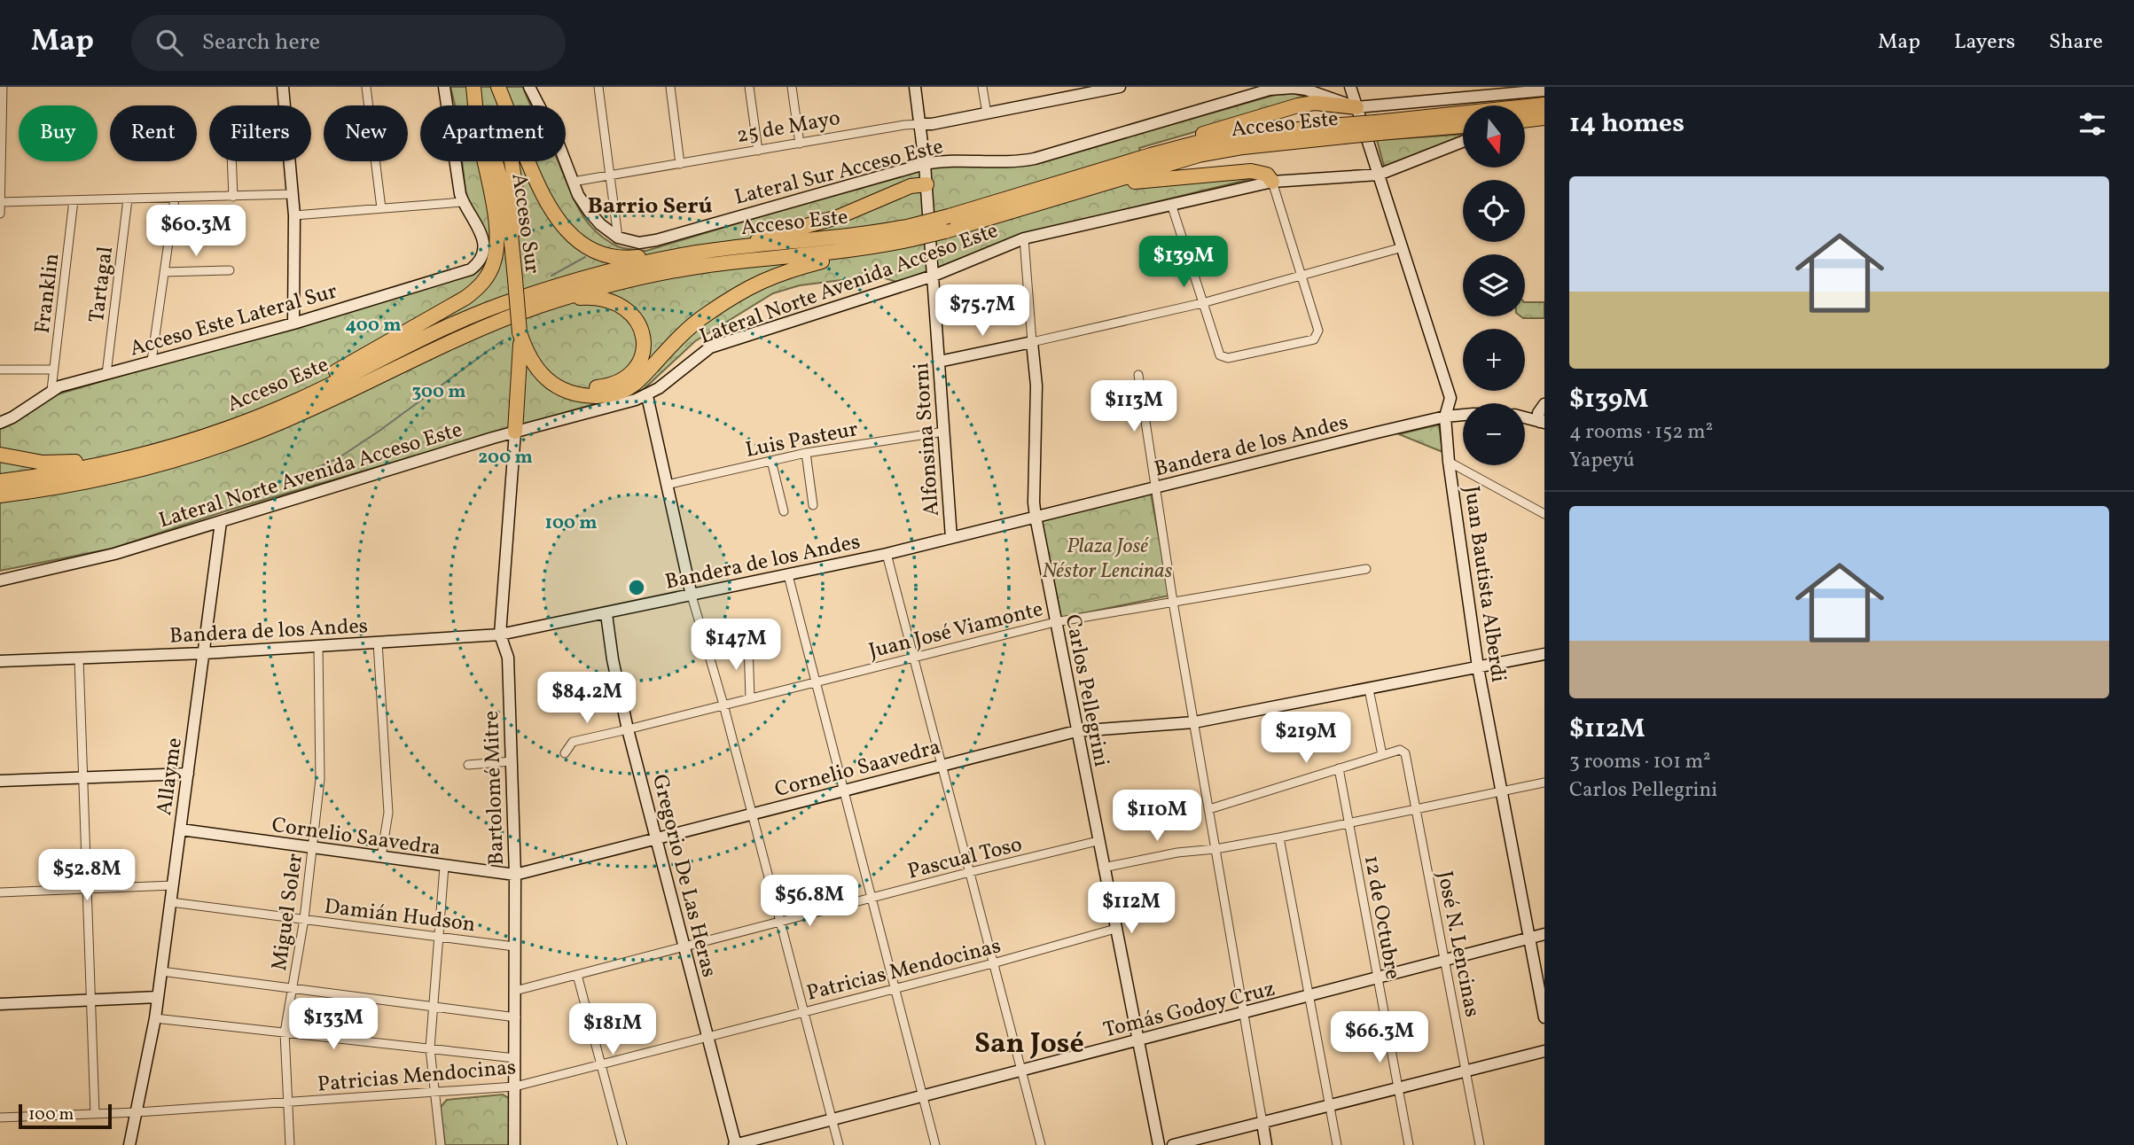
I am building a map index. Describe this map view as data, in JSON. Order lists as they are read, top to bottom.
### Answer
{
  "streets": {
    "highway": ["Acceso Este", "Acceso Sur"],
    "street": [
      "25 de Mayo",
      "Lateral Sur Acceso Este",
      "Lateral Norte Avenida Acceso Este",
      "Tartagal",
      "Franklin",
      "Acceso Este Lateral Sur",
      "Luis Pasteur",
      "Alfonsina Storni",
      "Bandera de los Andes",
      "Juan Bautista Alberdi",
      "Juan José Viamonte",
      "Carlos Pellegrini",
      "Cornelio Saavedra",
      "Allayme",
      "Bartolomé Mitre",
      "Pascual Toso",
      "Gregorio De Las Heras",
      "Miguel Soler",
      "Damián Hudson",
      "12 de Octubre",
      "José N. Lencinas",
      "Patricias Mendocinas",
      "Tomás Godoy Cruz"
    ]
  },
  "crossings": [
    ["Acceso Este", "Juan Bautista Alberdi"],
    ["25 de Mayo", "Alfonsina Storni"],
    ["Lateral Sur Acceso Este", "Alfonsina Storni"],
    ["Lateral Sur Acceso Este", "Juan Bautista Alberdi"],
    ["Lateral Norte Avenida Acceso Este", "Alfonsina Storni"],
    ["Lateral Norte Avenida Acceso Este", "Juan Bautista Alberdi"],
    ["Lateral Norte Avenida Acceso Este", "Carlos Pellegrini"],
    ["Lateral Norte Avenida Acceso Este", "Allayme"],
    ["Lateral Norte Avenida Acceso Este", "Bartolomé Mitre"],
    ["Tartagal", "Acceso Este Lateral Sur"],
    ["Franklin", "Acceso Este Lateral Sur"],
    ["Luis Pasteur", "Alfonsina Storni"],
    ["Alfonsina Storni", "Bandera de los Andes"],
    ["Bandera de los Andes", "Juan Bautista Alberdi"],
    ["Bandera de los Andes", "Carlos Pellegrini"],
    ["Bandera de los Andes", "Allayme"],
    ["Bandera de los Andes", "Bartolomé Mitre"],
    ["Bandera de los Andes", "Gregorio De Las Heras"],
    ["Bandera de los Andes", "Miguel Soler"],
    ["Juan Bautista Alberdi", "Cornelio Saavedra"],
    ["Juan Bautista Alberdi", "Tomás Godoy Cruz"],
    ["Juan José Viamonte", "Carlos Pellegrini"],
    ["Juan José Viamonte", "Gregorio De Las Heras"],
    ["Carlos Pellegrini", "Cornelio Saavedra"],
    ["Carlos Pellegrini", "Pascual Toso"],
    ["Carlos Pellegrini", "Patricias Mendocinas"],
    ["Carlos Pellegrini", "Tomás Godoy Cruz"],
    ["Cornelio Saavedra", "Allayme"],
    ["Cornelio Saavedra", "Bartolomé Mitre"],
    ["Cornelio Saavedra", "Gregorio De Las Heras"],
    ["Cornelio Saavedra", "Miguel Soler"],
    ["Allayme", "Damián Hudson"],
    ["Allayme", "Patricias Mendocinas"],
    ["Bartolomé Mitre", "Pascual Toso"],
    ["Bartolomé Mitre", "Damián Hudson"],
    ["Bartolomé Mitre", "Patricias Mendocinas"],
    ["Pascual Toso", "Gregorio De Las Heras"],
    ["Gregorio De Las Heras", "Patricias Mendocinas"],
    ["Gregorio De Las Heras", "Tomás Godoy Cruz"],
    ["Miguel Soler", "Damián Hudson"],
    ["Miguel Soler", "Patricias Mendocinas"],
    ["12 de Octubre", "Tomás Godoy Cruz"],
    ["José N. Lencinas", "Tomás Godoy Cruz"]
  ],
  "districts": ["Barrio Serú", "San José"],
  "parks": ["Plaza José Néstor Lencinas"],
  "scale_bar": "100 m",
  "north": "bottom",
  "page": {
    "header": "Map",
    "search": "Search here",
    "nav": ["Map", "Layers", "Share"],
    "heading": "14 homes",
    "map_buttons": ["+", "−"],
    "chip": [
      "Buy",
      "Rent",
      "Filters",
      "New",
      "Apartment"
    ],
    "list": [
      {
        "name": "$139M",
        "note": "4 rooms · 152 m² · Yapeyú"
      },
      {
        "name": "$112M",
        "note": "3 rooms · 101 m² · Carlos Pellegrini"
      }
    ],
    "price": [
      "$60.3M",
      "$139M",
      "$75.7M",
      "$113M",
      "$147M",
      "$84.2M",
      "$219M",
      "$110M",
      "$52.8M",
      "$56.8M",
      "$112M",
      "$133M",
      "$181M",
      "$66.3M"
    ],
    "scale": "100 m"
  },
  "rings": [
    "400 m",
    "300 m",
    "200 m",
    "100 m"
  ]
}
